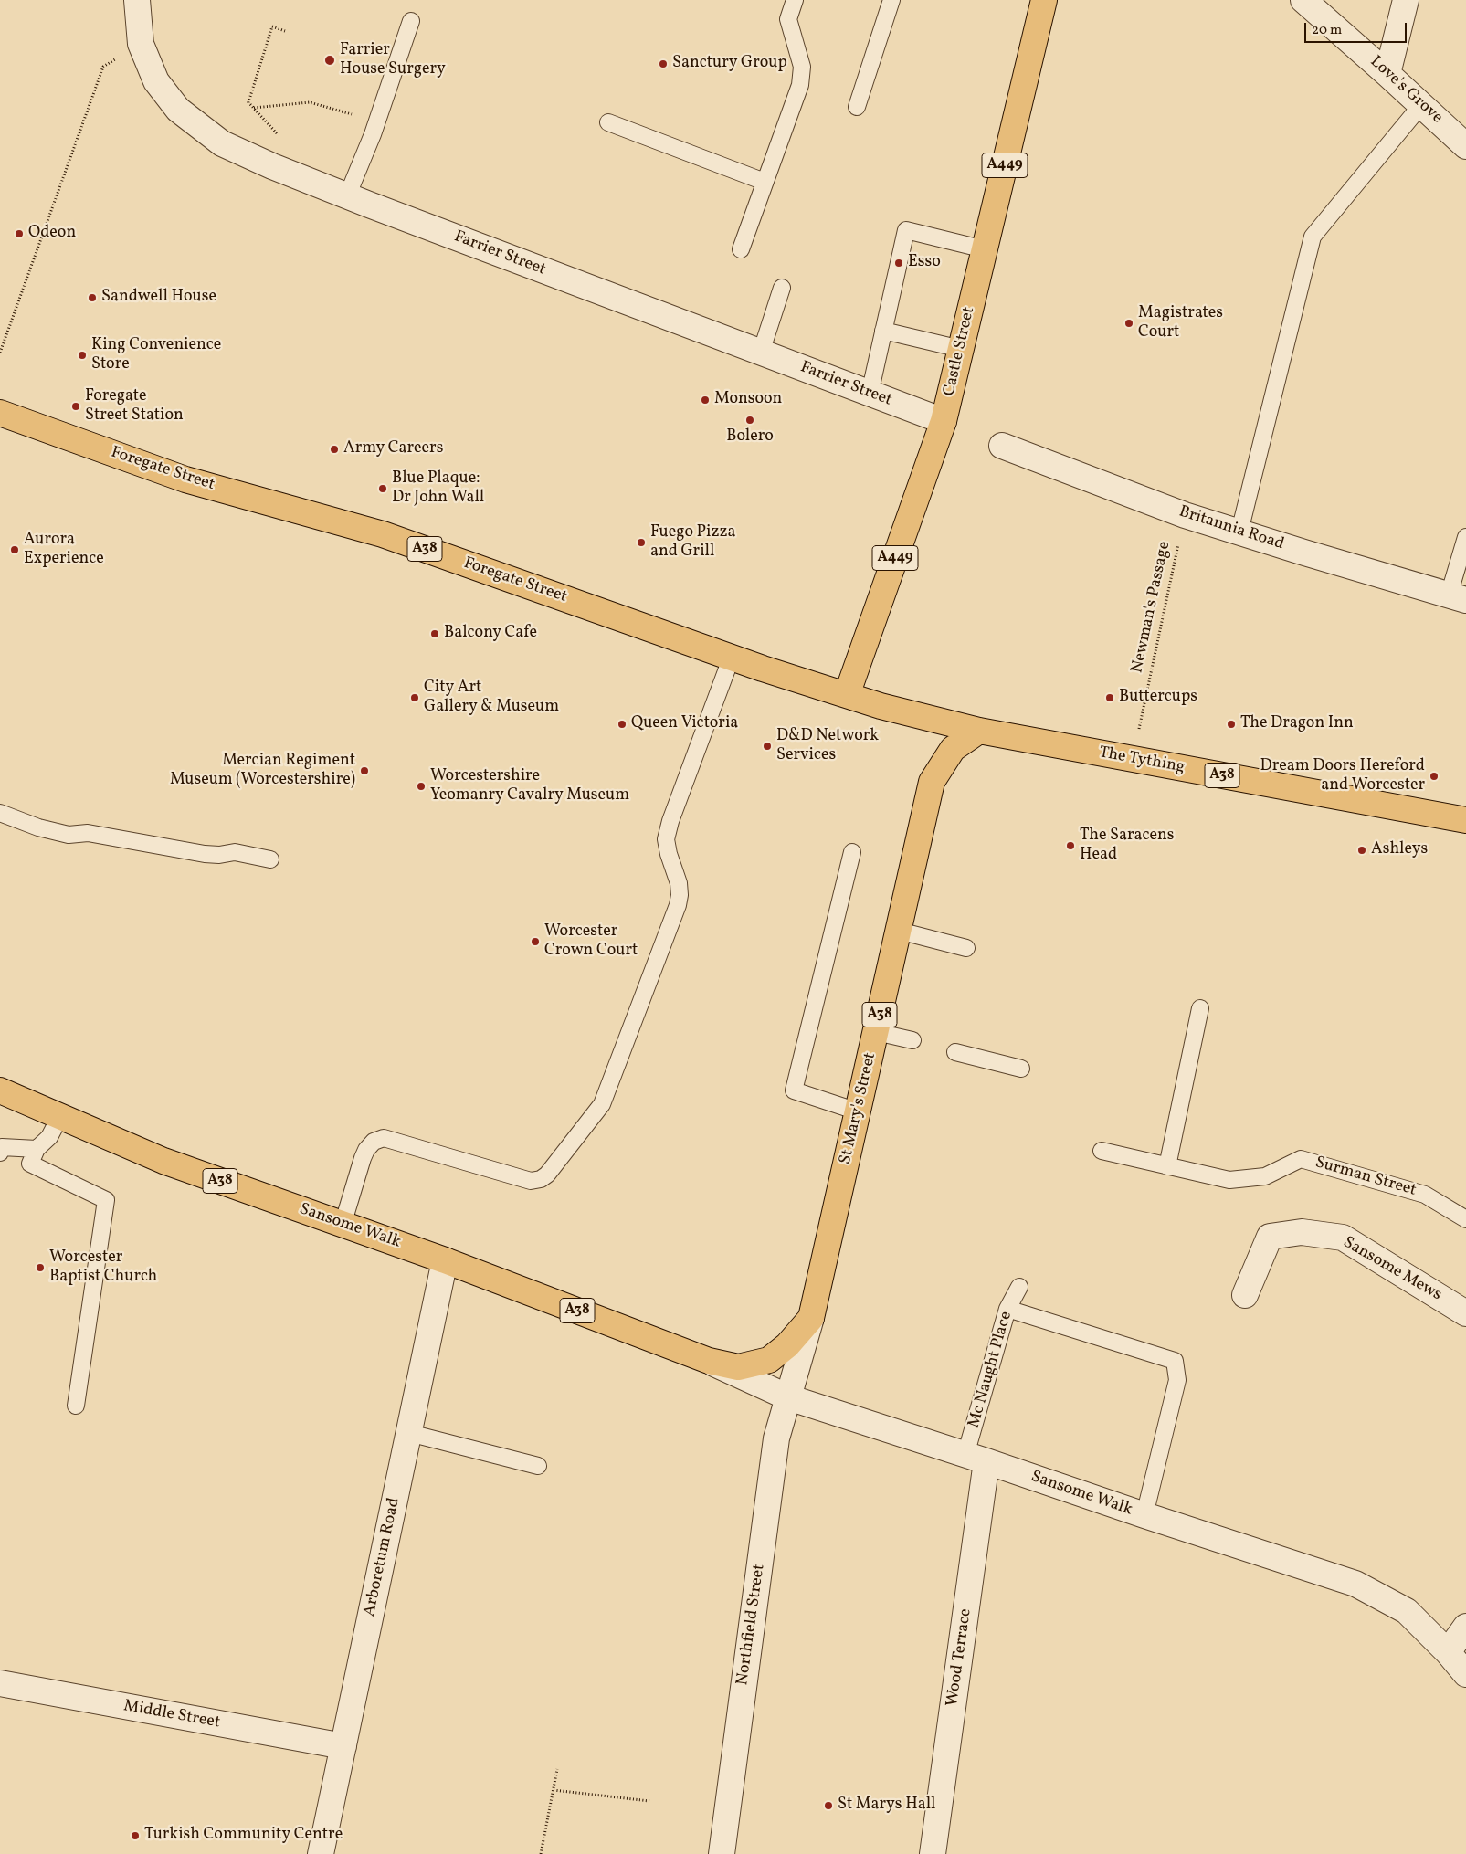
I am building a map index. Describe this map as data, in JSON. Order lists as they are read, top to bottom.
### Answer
{
  "streets": {
    "main road": [
      "A449",
      "Castle Street",
      "Foregate Street",
      "A38",
      "The Tything",
      "St Mary's Street",
      "Sansome Walk"
    ],
    "street": [
      "Love's Grove",
      "Farrier Street",
      "Britannia Road",
      "Sansome Mews",
      "Arboretum Road",
      "Northfield Street",
      "Wood Terrace",
      "Middle Street"
    ],
    "lane": ["Surman Street", "Mc Naught Place"],
    "path": ["Newman's Passage"]
  },
  "crossings": [
    ["Farrier Street", "Castle Street"],
    ["Castle Street", "Foregate Street"],
    ["Castle Street", "The Tything"],
    ["Foregate Street", "The Tything"],
    ["Britannia Road", "Newman's Passage"],
    ["A38", "St Mary's Street"],
    ["A38", "Sansome Walk"],
    ["A38", "Northfield Street"],
    ["Newman's Passage", "The Tything"],
    ["The Tything", "St Mary's Street"],
    ["St Mary's Street", "Northfield Street"],
    ["Sansome Walk", "Mc Naught Place"],
    ["Sansome Walk", "Arboretum Road"],
    ["Sansome Walk", "Northfield Street"],
    ["Sansome Walk", "Wood Terrace"],
    ["Mc Naught Place", "Wood Terrace"],
    ["Arboretum Road", "Middle Street"]
  ],
  "places": [
    "Farrier House Surgery",
    "Sanctury Group",
    "Odeon",
    "Esso",
    "Sandwell House",
    "Magistrates Court",
    "King Convenience Store",
    "Monsoon",
    "Foregate Street Station",
    "Bolero",
    "Army Careers",
    "Blue Plaque: Dr John Wall",
    "Fuego Pizza and Grill",
    "Aurora Experience",
    "Balcony Cafe",
    "City Art Gallery & Museum",
    "Buttercups",
    "Queen Victoria",
    "The Dragon Inn",
    "D&D Network Services",
    "Mercian Regiment Museum (Worcestershire)",
    "Dream Doors Hereford and Worcester",
    "Worcestershire Yeomanry Cavalry Museum",
    "The Saracens Head",
    "Ashleys",
    "Worcester Crown Court",
    "Worcester Baptist Church",
    "St Marys Hall",
    "Turkish Community Centre"
  ],
  "scale_bar": "20 m"
}
